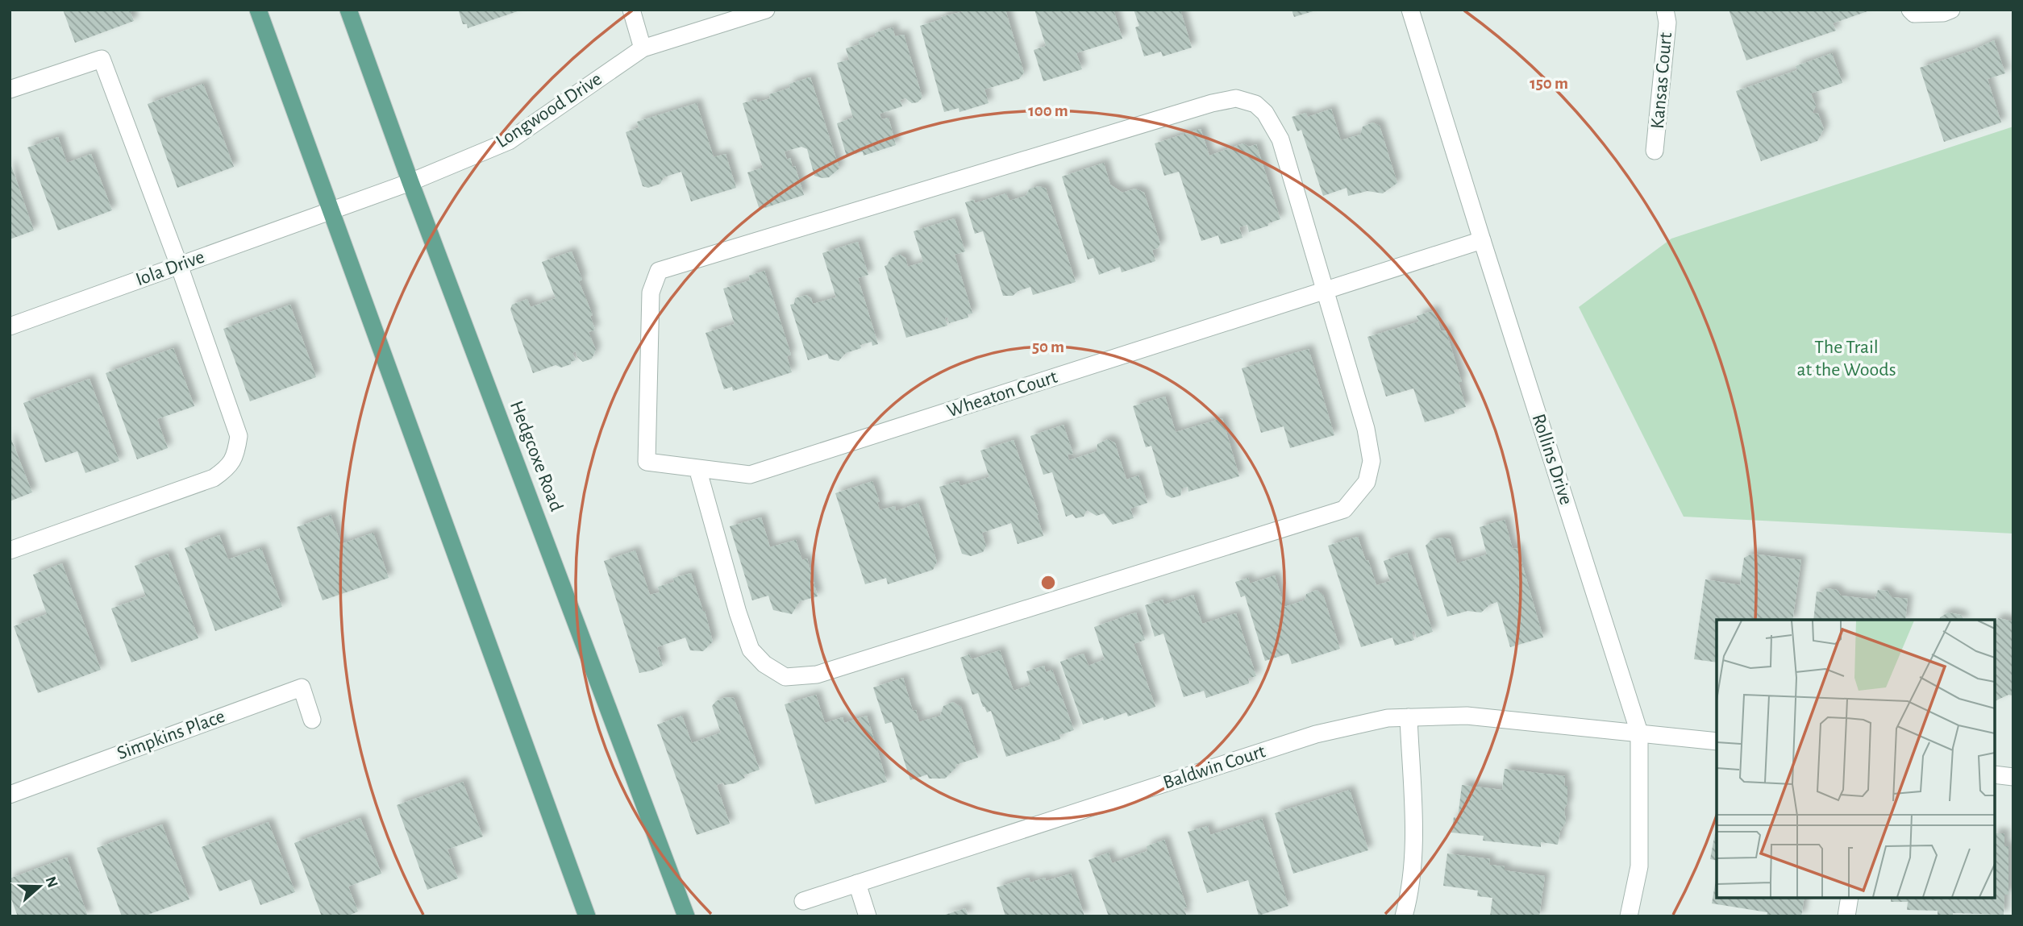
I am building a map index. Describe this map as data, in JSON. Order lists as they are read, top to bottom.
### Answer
{
  "streets": {
    "main road": ["Hedgcoxe Road"],
    "street": [
      "Kansas Court",
      "Longwood Drive",
      "Iola Drive",
      "Wheaton Court",
      "Rollins Drive",
      "Simpkins Place",
      "Baldwin Court"
    ]
  },
  "crossings": [
    ["Longwood Drive", "Iola Drive"],
    ["Longwood Drive", "Hedgcoxe Road"],
    ["Wheaton Court", "Rollins Drive"],
    ["Rollins Drive", "Baldwin Court"]
  ],
  "parks": ["The Trail at the Woods"],
  "north": "right",
  "rings": ["150 m", "100 m", "50 m"]
}
